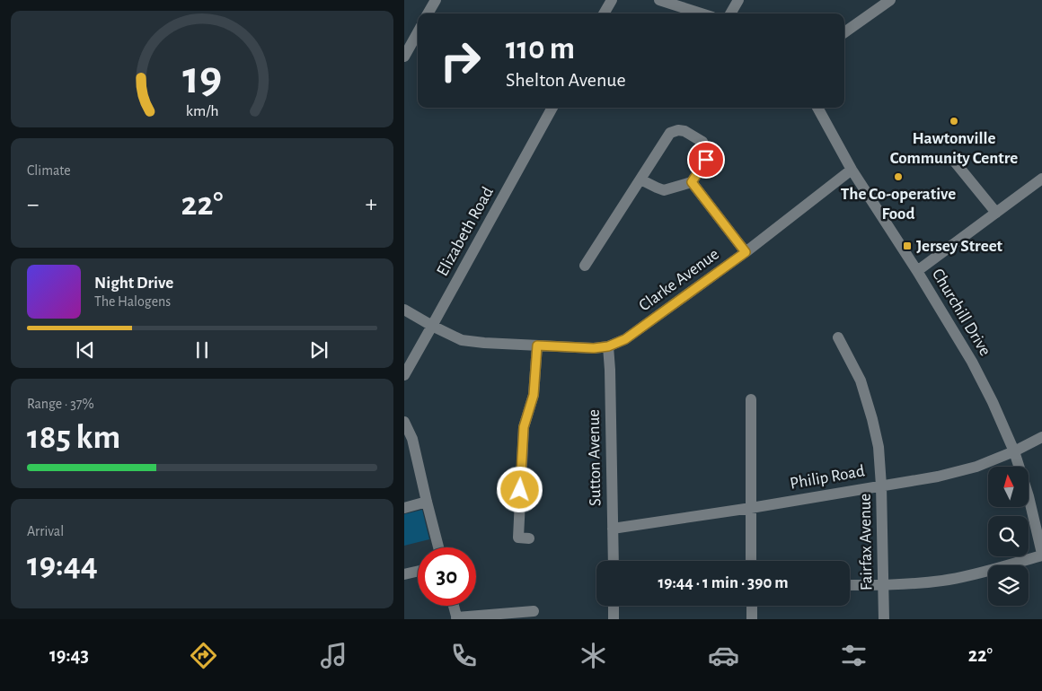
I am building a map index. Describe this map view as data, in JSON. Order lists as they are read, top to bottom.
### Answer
{
  "streets": {
    "street": [
      "Elizabeth Road",
      "Clarke Avenue",
      "Churchill Drive",
      "Sutton Avenue",
      "Philip Road",
      "Fairfax Avenue"
    ]
  },
  "crossings": [
    ["Clarke Avenue", "Churchill Drive"],
    ["Clarke Avenue", "Sutton Avenue"],
    ["Churchill Drive", "Philip Road"],
    ["Sutton Avenue", "Philip Road"],
    ["Philip Road", "Fairfax Avenue"]
  ],
  "places": {
    "other": ["Hawtonville Community Centre", "The Co-operative Food"],
    "transit": ["Jersey Street"]
  },
  "north": "top",
  "page": {
    "turn": ["110 m", "Shelton Avenue"],
    "tile": [
      "Climate",
      ["Range · 37%", "185 km"],
      ["Arrival", "19:44"]
    ],
    "heat": ["−", "22°", "+"],
    "song": ["Night Drive", "The Halogens"],
    "limit": "30",
    "trip": "19:44 · 1 min · 390 m",
    "tabs": ["19:43", "22°"],
    "gauge": ["19", "km/h"]
  }
}
